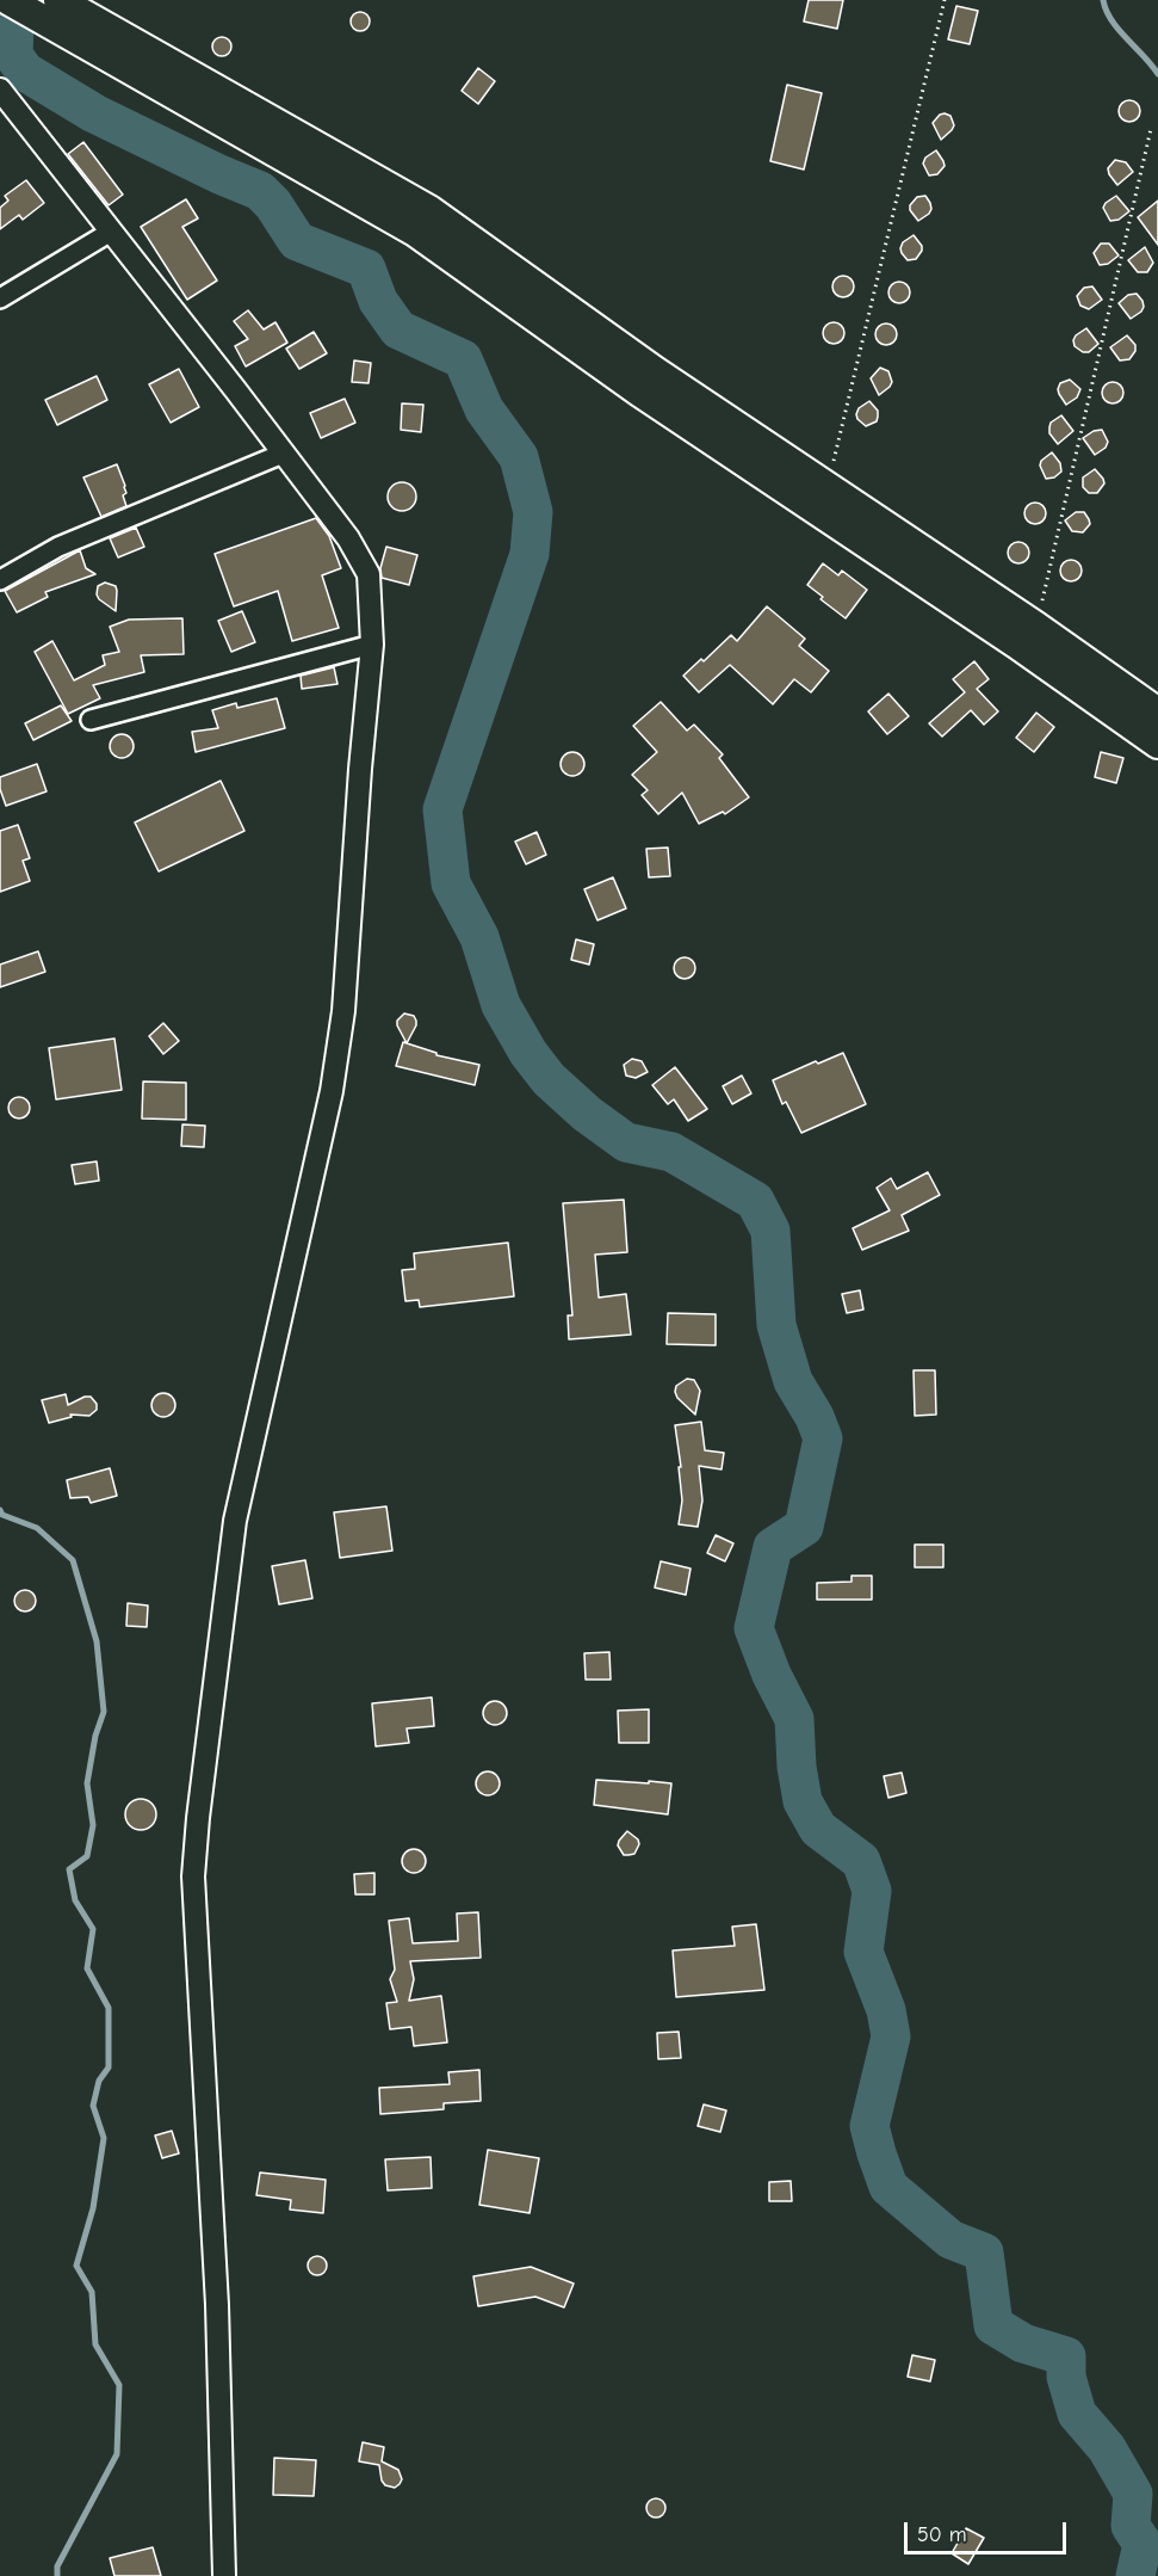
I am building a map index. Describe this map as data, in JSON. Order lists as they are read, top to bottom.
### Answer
{
  "scale_bar": "50 m"
}
